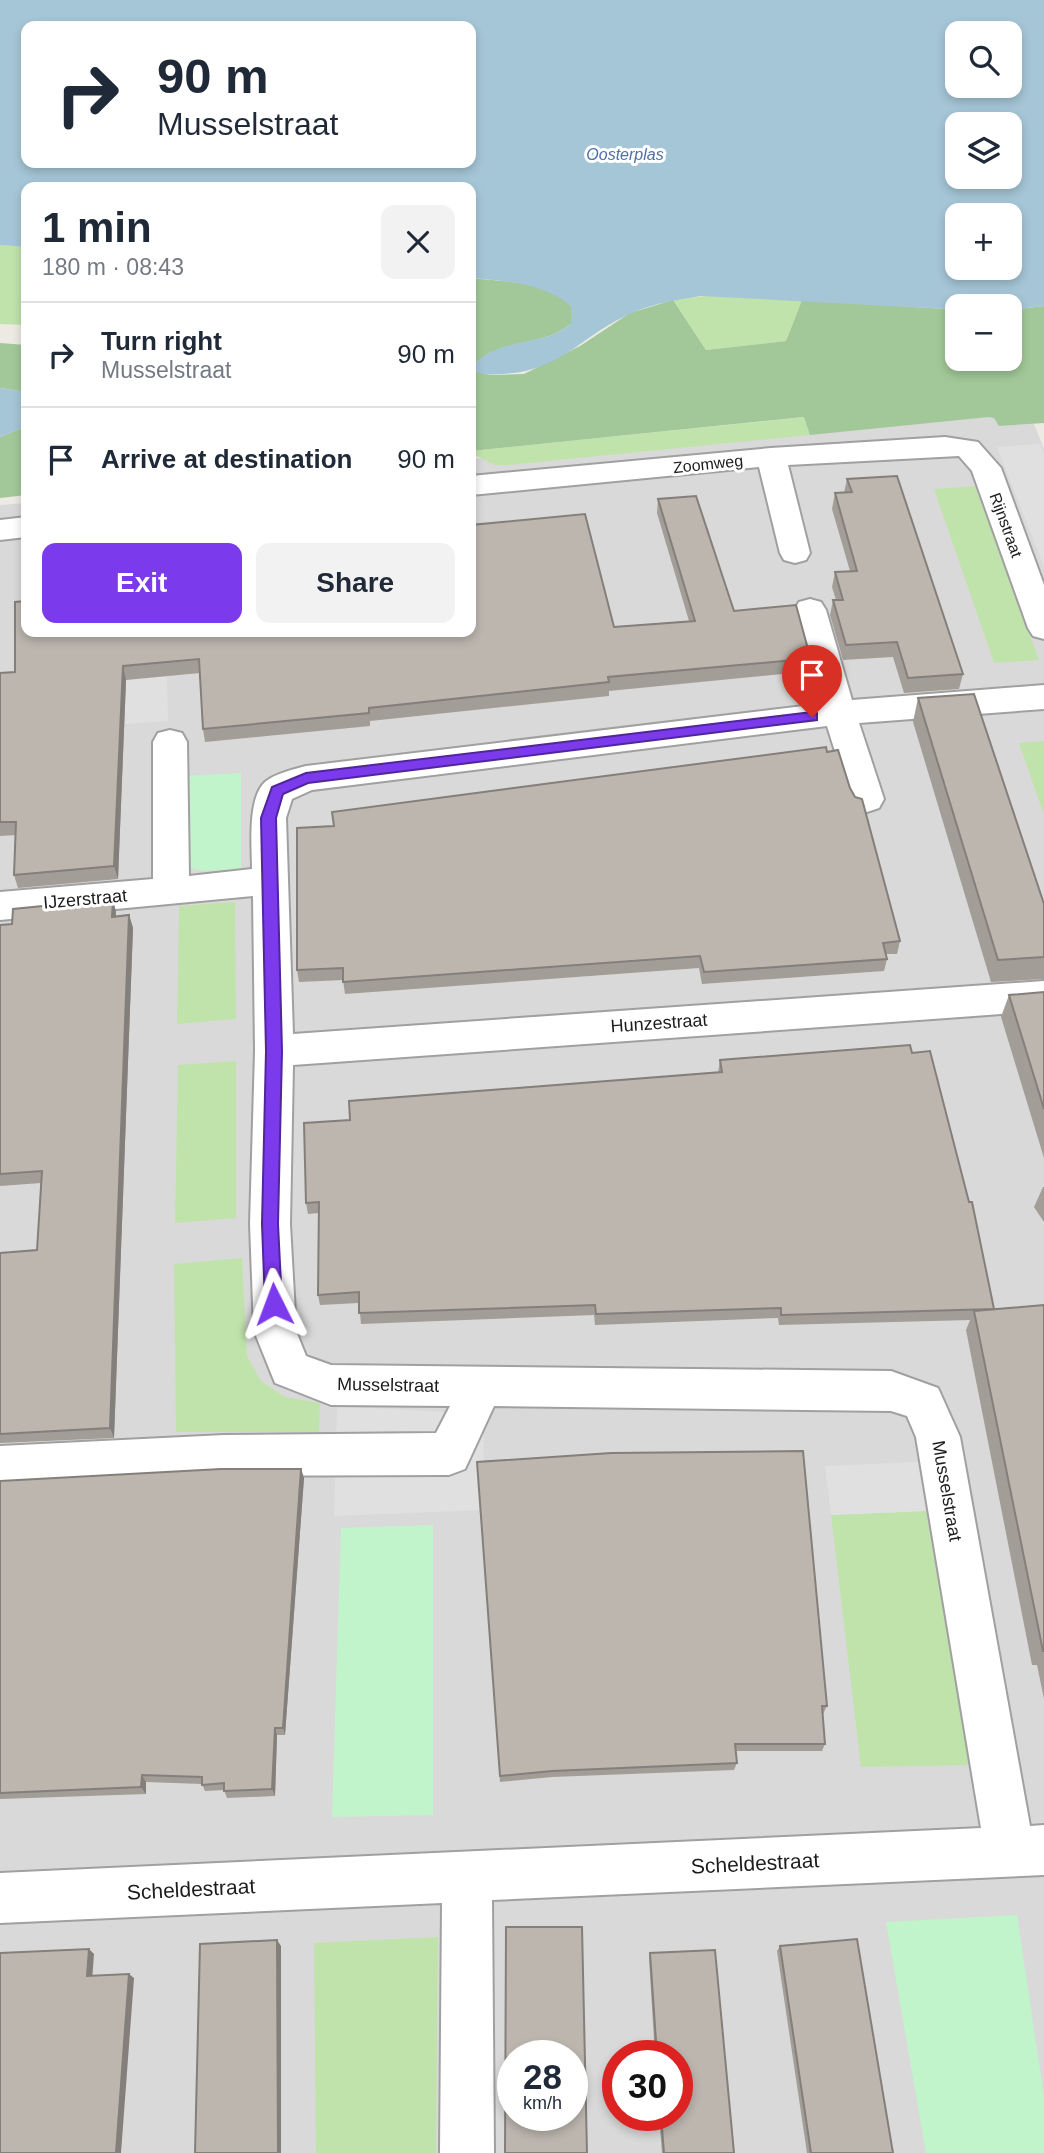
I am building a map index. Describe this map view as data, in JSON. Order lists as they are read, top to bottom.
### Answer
{
  "streets": {
    "street": [
      "Zoomweg",
      "Rijnstraat",
      "IJzerstraat",
      "Hunzestraat",
      "Musselstraat",
      "Scheldestraat"
    ]
  },
  "crossings": [
    ["Zoomweg", "Rijnstraat"],
    ["IJzerstraat", "Musselstraat"],
    ["Hunzestraat", "Musselstraat"],
    ["Musselstraat", "Scheldestraat"]
  ],
  "water": ["Oosterplas"],
  "page": {
    "map_buttons": ["+", "−"],
    "turn": ["90 m", "Musselstraat"],
    "heading": ["1 min", "180 m · 08:43"],
    "list": [
      {
        "name": "Turn right",
        "note": "Musselstraat",
        "value": "90 m"
      },
      {
        "name": "Arrive at destination",
        "value": "90 m"
      }
    ],
    "buttons": ["Exit", "Share"],
    "speed": "28 km/h",
    "limit": "30"
  }
}
